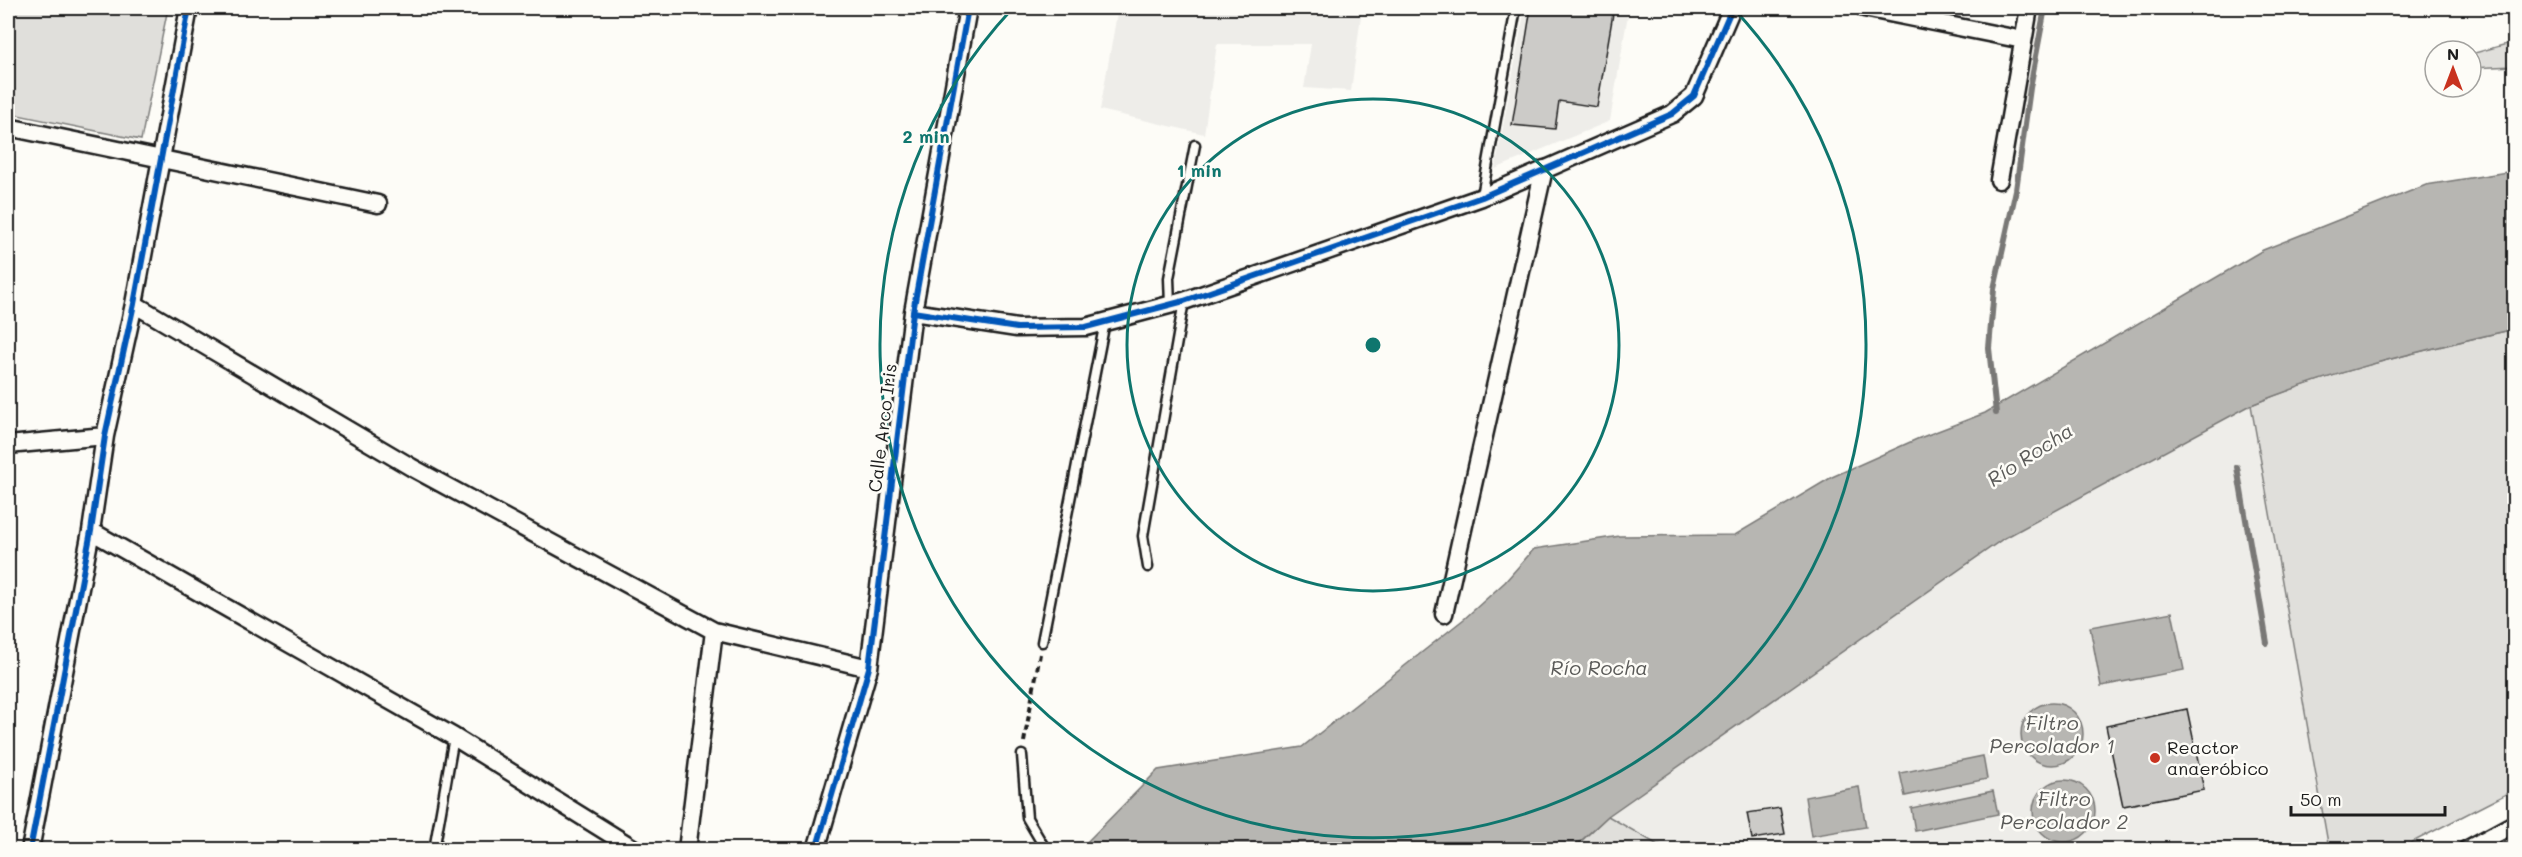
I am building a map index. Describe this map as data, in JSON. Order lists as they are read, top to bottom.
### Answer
{
  "streets": {
    "street": ["Calle Arco Iris"]
  },
  "water": ["Río Rocha", "Filtro Percolador 1", "Filtro Percolador 2"],
  "places": ["Reactor anaeróbico"],
  "scale_bar": "50 m",
  "north": "top",
  "rings": ["2 min", "1 min"]
}
